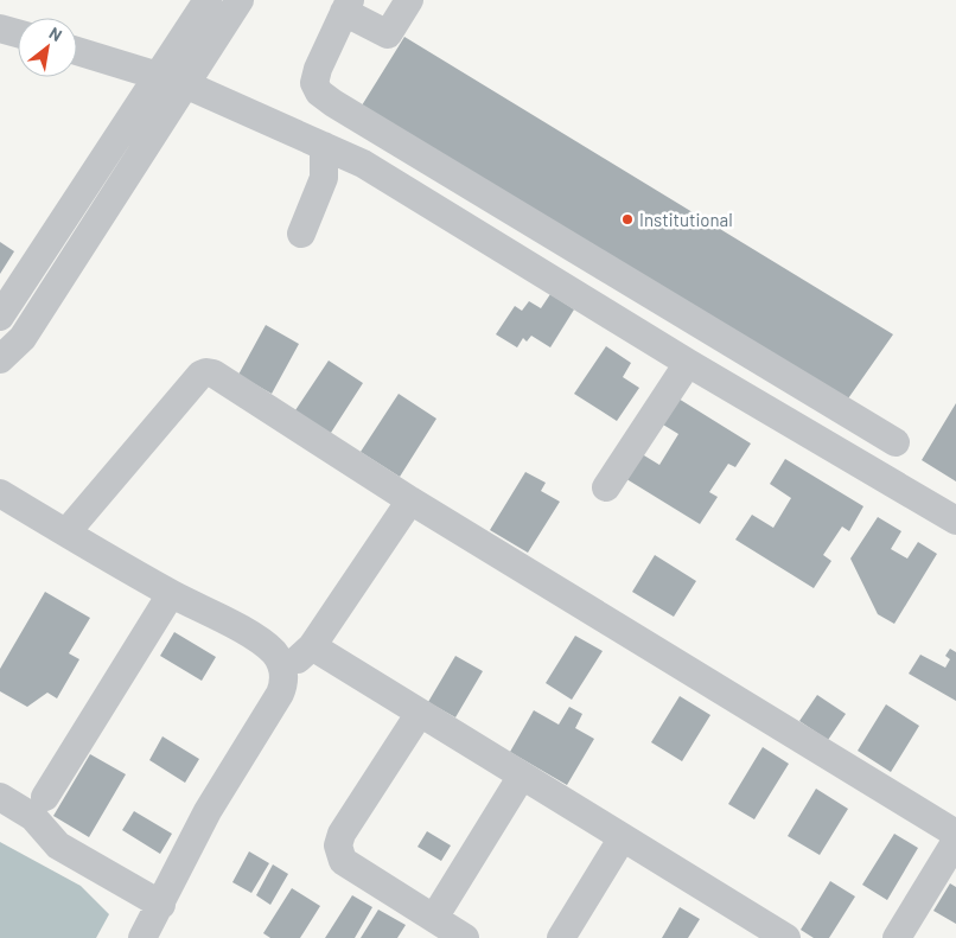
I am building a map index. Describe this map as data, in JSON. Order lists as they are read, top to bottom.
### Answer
{
  "places": ["Institutional"],
  "north": "top right"
}
